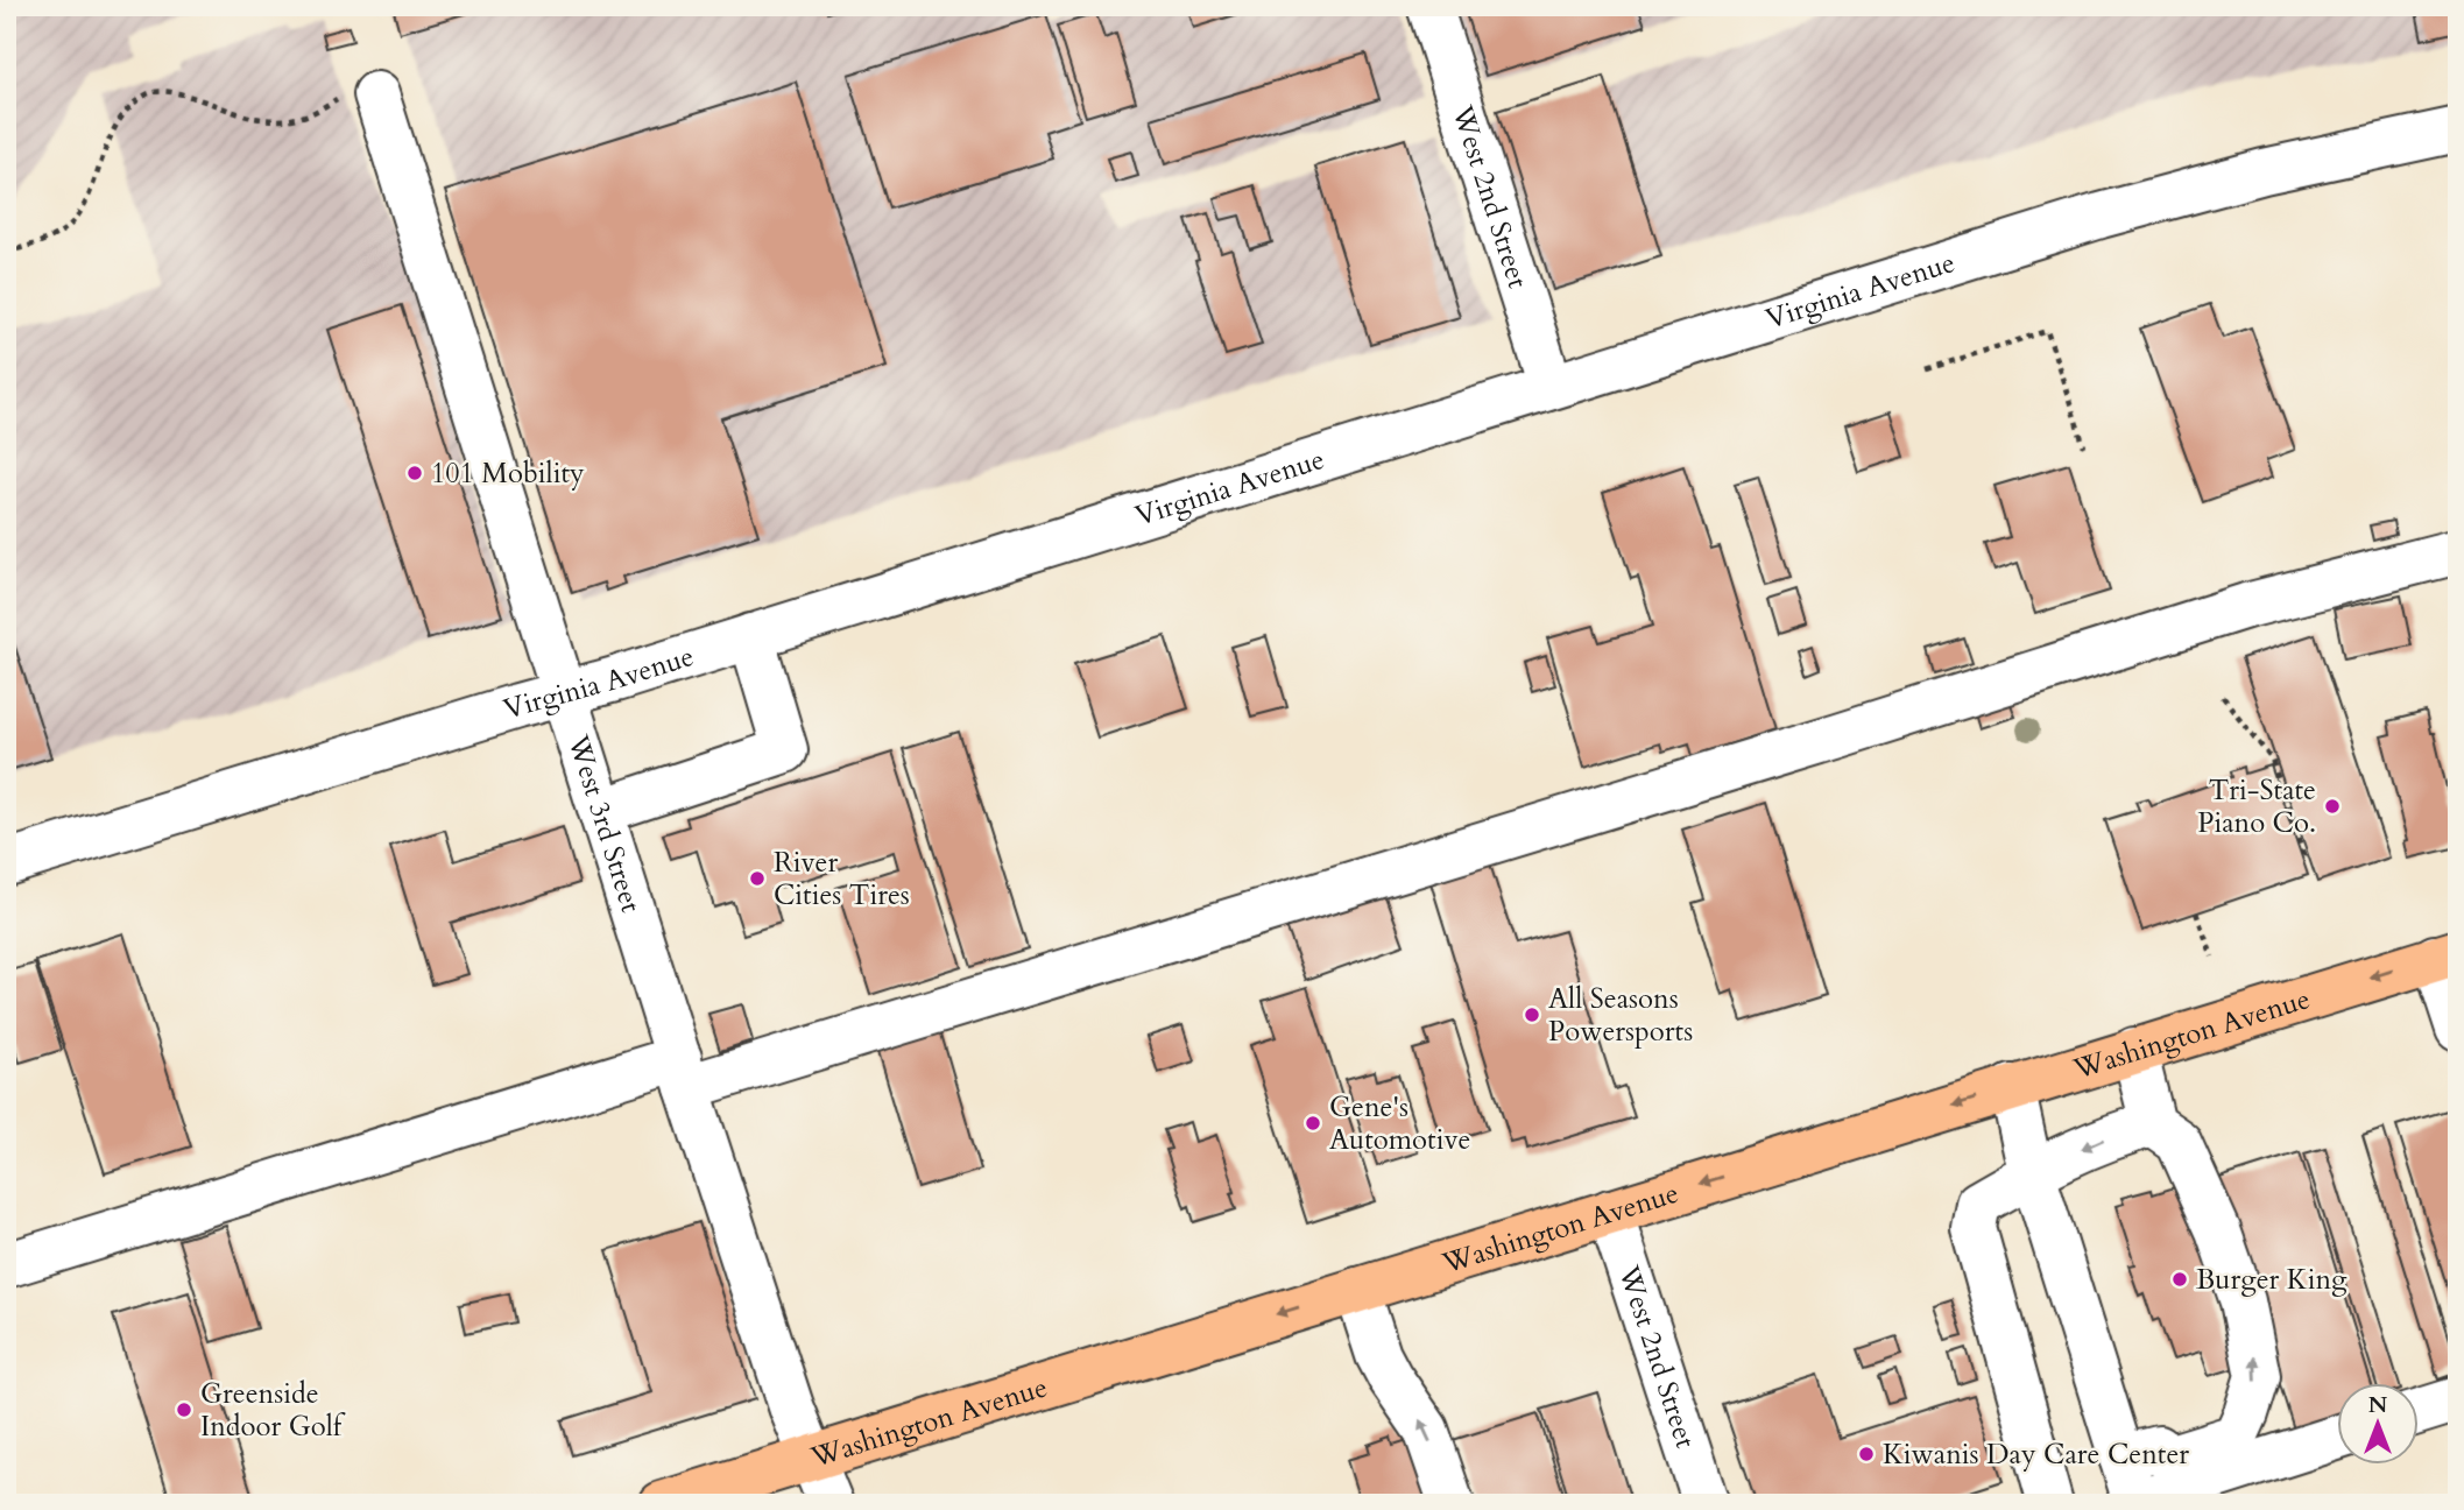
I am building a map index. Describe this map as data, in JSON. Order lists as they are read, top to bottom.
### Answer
{
  "streets": {
    "main road": ["Washington Avenue"],
    "street": ["West 2nd Street", "Virginia Avenue", "West 3rd Street"]
  },
  "crossings": [
    ["West 2nd Street", "Virginia Avenue"],
    ["West 2nd Street", "Washington Avenue"],
    ["Virginia Avenue", "West 3rd Street"],
    ["West 3rd Street", "Washington Avenue"]
  ],
  "one_way": ["Washington Avenue"],
  "places": [
    "101 Mobility",
    "Tri-State Piano Co.",
    "River Cities Tires",
    "All Seasons Powersports",
    "Gene's Automotive",
    "Burger King",
    "Greenside Indoor Golf",
    "Kiwanis Day Care Center"
  ],
  "north": "top"
}
